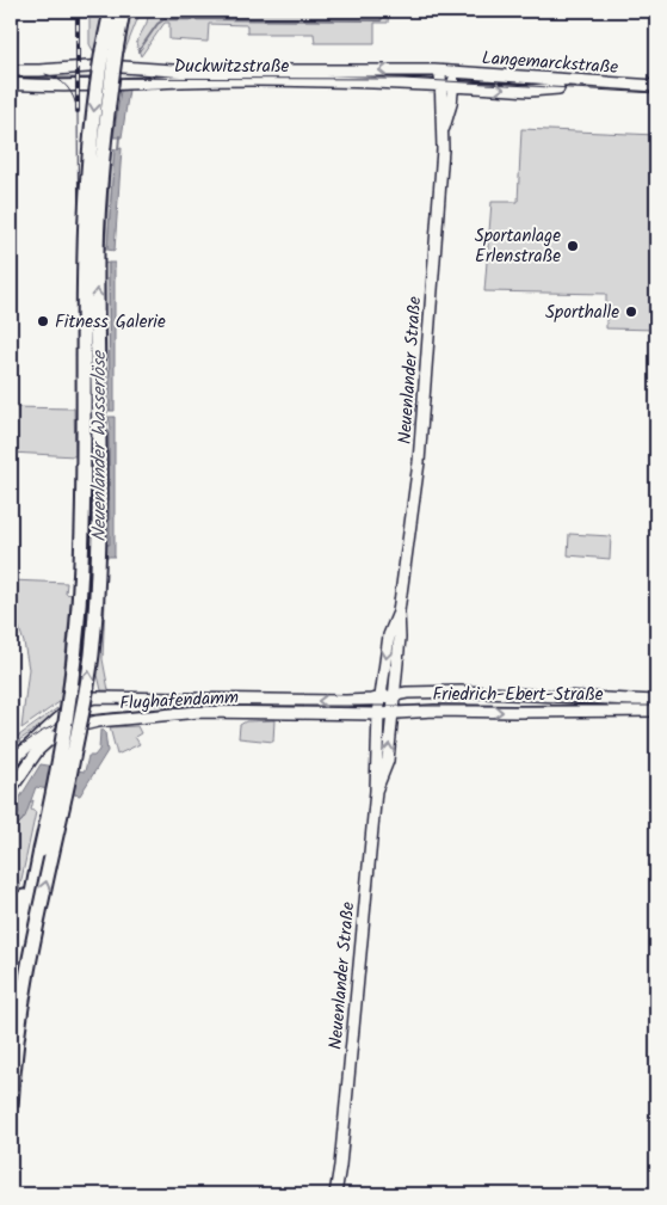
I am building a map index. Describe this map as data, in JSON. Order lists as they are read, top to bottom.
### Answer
{
  "streets": {
    "main road": [
      "Langemarckstraße",
      "Duckwitzstraße",
      "Neuenlander Straße",
      "Friedrich-Ebert-Straße",
      "Flughafendamm"
    ]
  },
  "crossings": [
    ["Langemarckstraße", "Duckwitzstraße"],
    ["Langemarckstraße", "Neuenlander Straße"],
    ["Duckwitzstraße", "Neuenlander Straße"],
    ["Neuenlander Straße", "Friedrich-Ebert-Straße"],
    ["Neuenlander Straße", "Flughafendamm"],
    ["Friedrich-Ebert-Straße", "Flughafendamm"]
  ],
  "water": ["Neuenlander Wasserlöse"],
  "places": ["Sportanlage Erlenstraße", "Sporthalle", "Fitness Galerie"]
}
